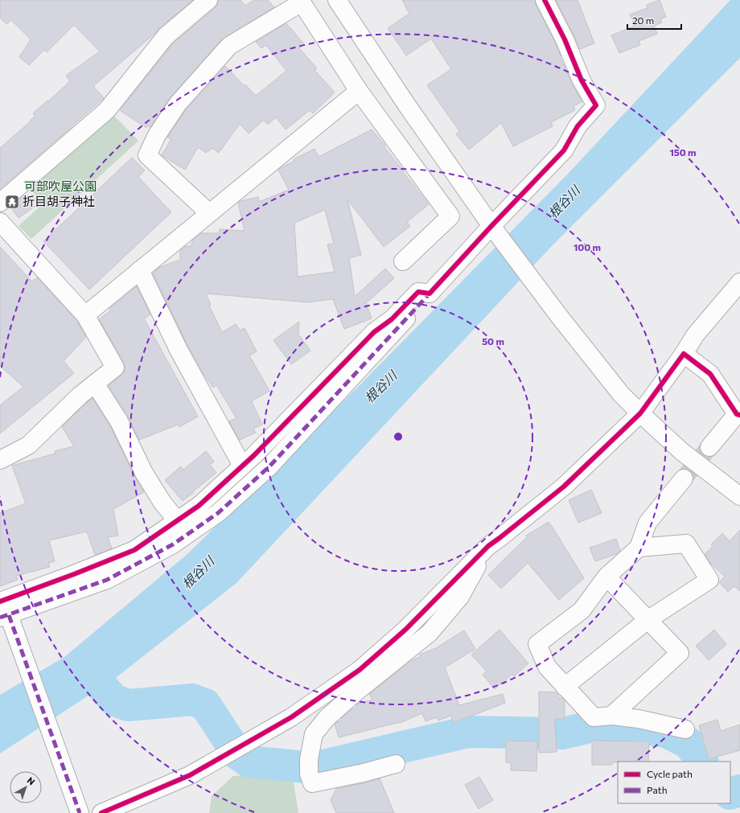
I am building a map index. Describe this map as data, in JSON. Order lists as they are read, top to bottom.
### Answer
{
  "water": ["根谷川"],
  "parks": ["可部吹屋公園"],
  "places": {
    "temple": ["折目胡子神社"]
  },
  "legend": ["Cycle path", "Path"],
  "scale_bar": "20 m",
  "north": "top right",
  "rings": ["150 m", "100 m", "50 m"]
}
